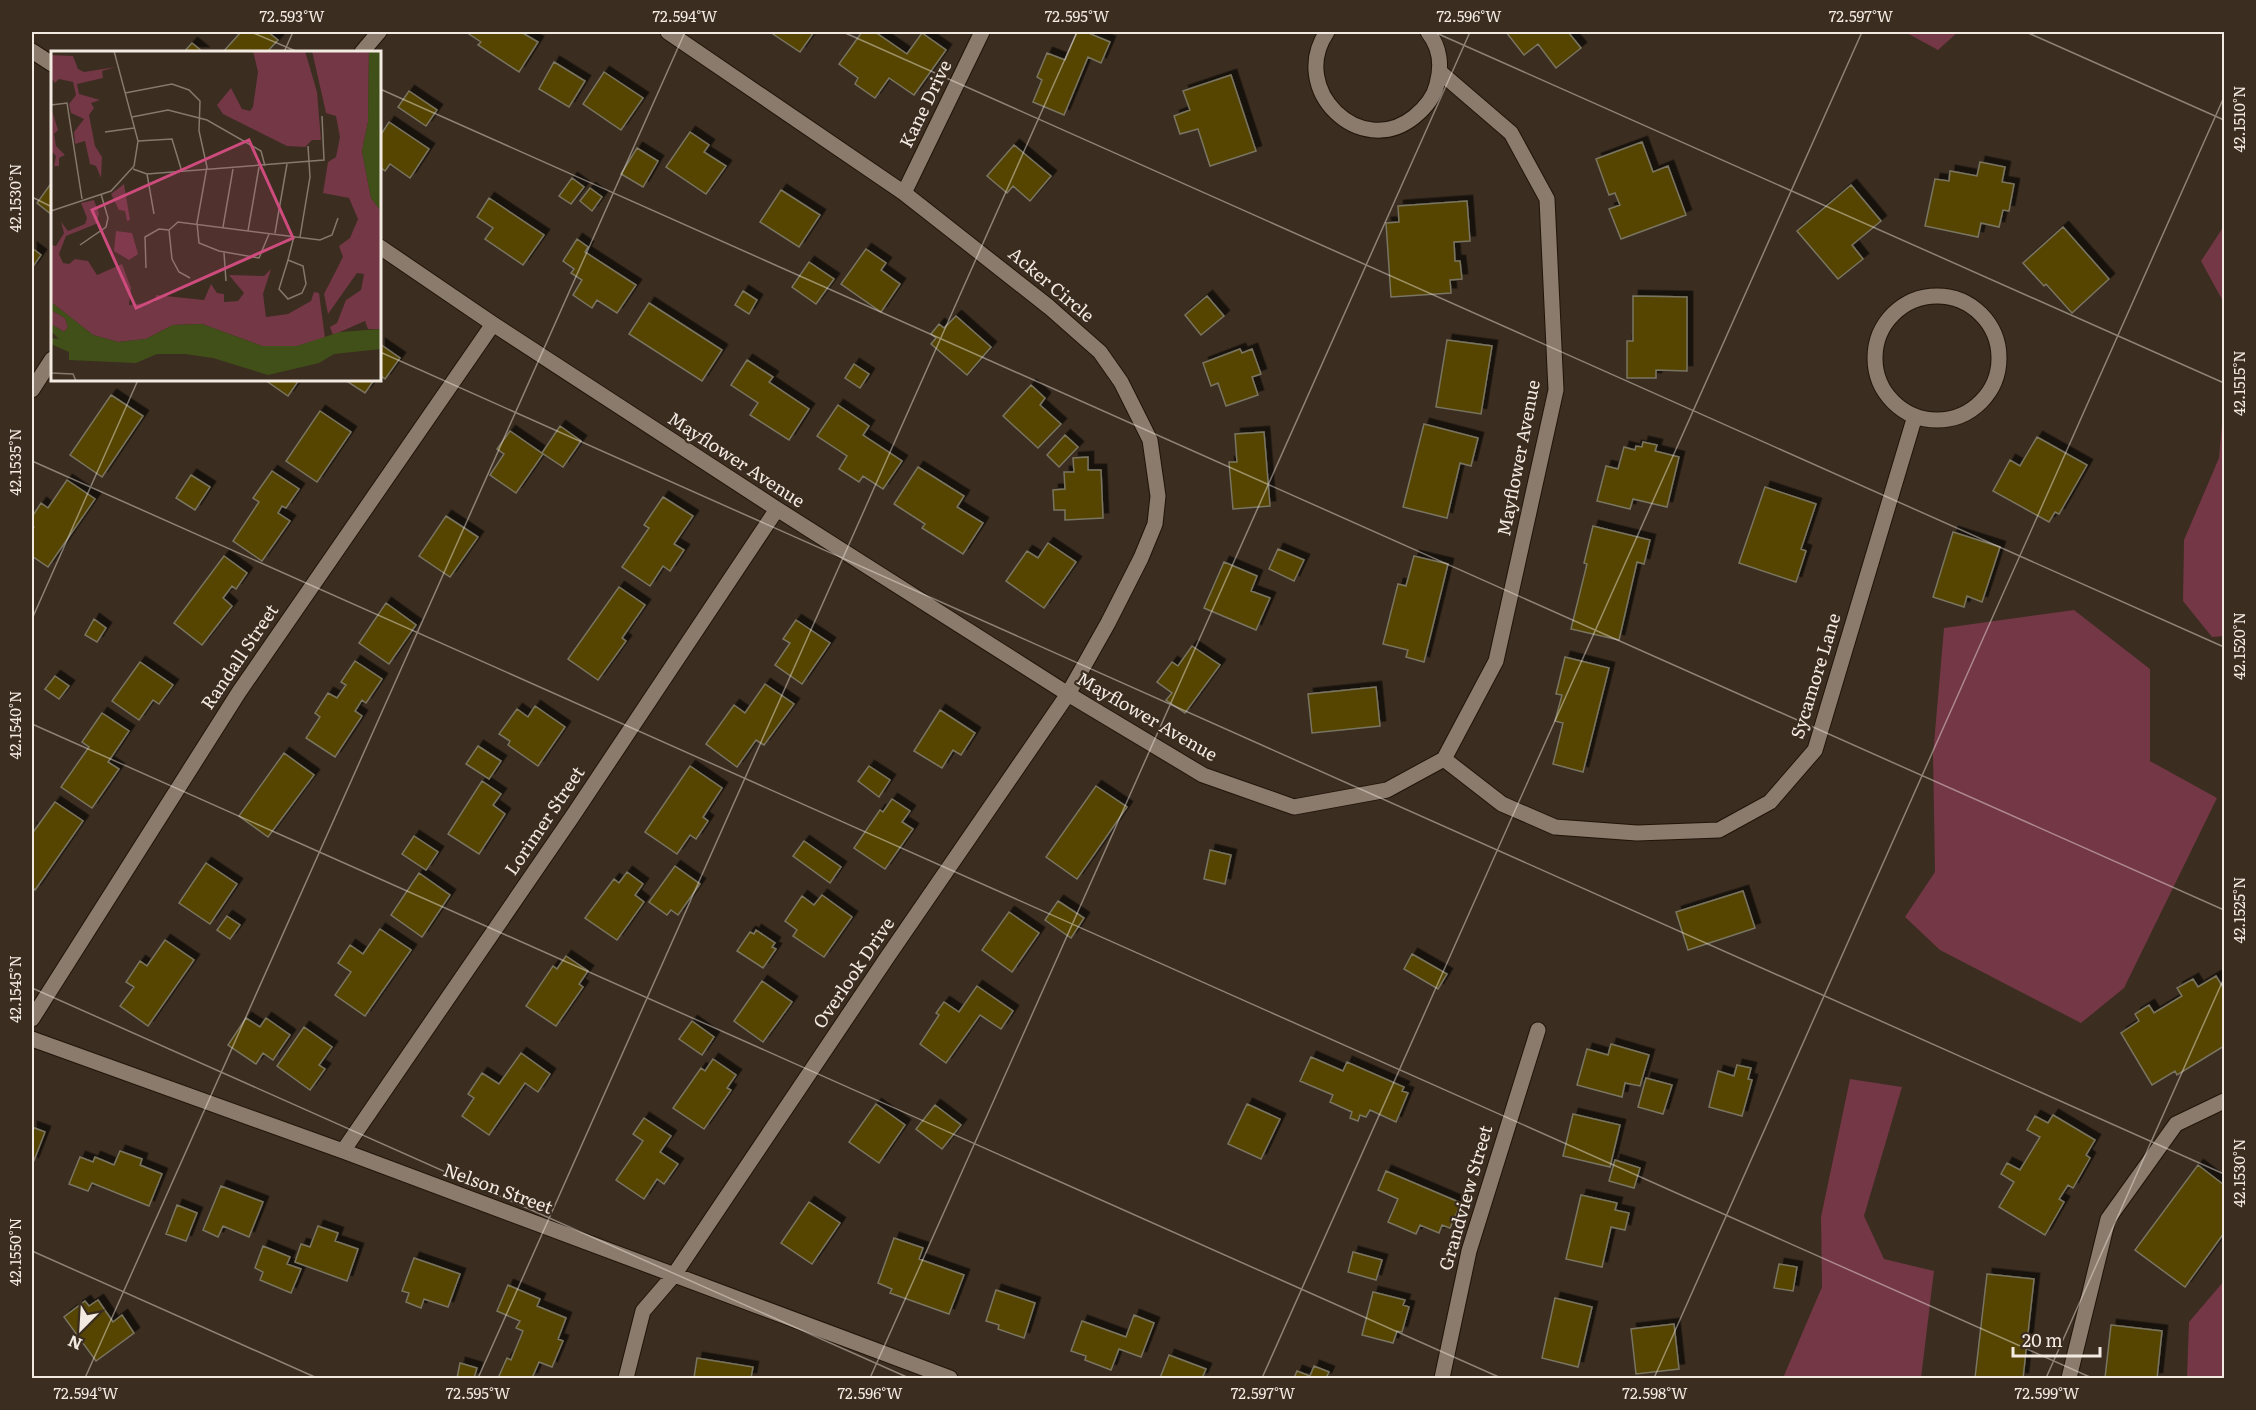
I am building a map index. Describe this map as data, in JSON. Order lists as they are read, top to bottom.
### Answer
{
  "streets": {
    "street": [
      "Kane Drive",
      "Acker Circle",
      "Mayflower Avenue",
      "Randall Street",
      "Sycamore Lane",
      "Lorimer Street",
      "Overlook Drive",
      "Nelson Street",
      "Grandview Street"
    ]
  },
  "crossings": [
    ["Kane Drive", "Acker Circle"],
    ["Acker Circle", "Mayflower Avenue"],
    ["Acker Circle", "Overlook Drive"],
    ["Mayflower Avenue", "Randall Street"],
    ["Mayflower Avenue", "Sycamore Lane"],
    ["Mayflower Avenue", "Lorimer Street"],
    ["Mayflower Avenue", "Overlook Drive"],
    ["Lorimer Street", "Nelson Street"],
    ["Overlook Drive", "Nelson Street"]
  ],
  "scale_bar": "20 m",
  "north": "bottom left",
  "coordinates": [
    "72.593°W",
    "72.594°W",
    "72.595°W",
    "72.596°W",
    "72.597°W",
    "42.1510°N",
    "42.1530°N",
    "42.1515°N",
    "42.1535°N",
    "42.1520°N",
    "42.1540°N",
    "42.1525°N",
    "42.1545°N",
    "42.1550°N",
    "72.598°W",
    "72.599°W"
  ]
}
